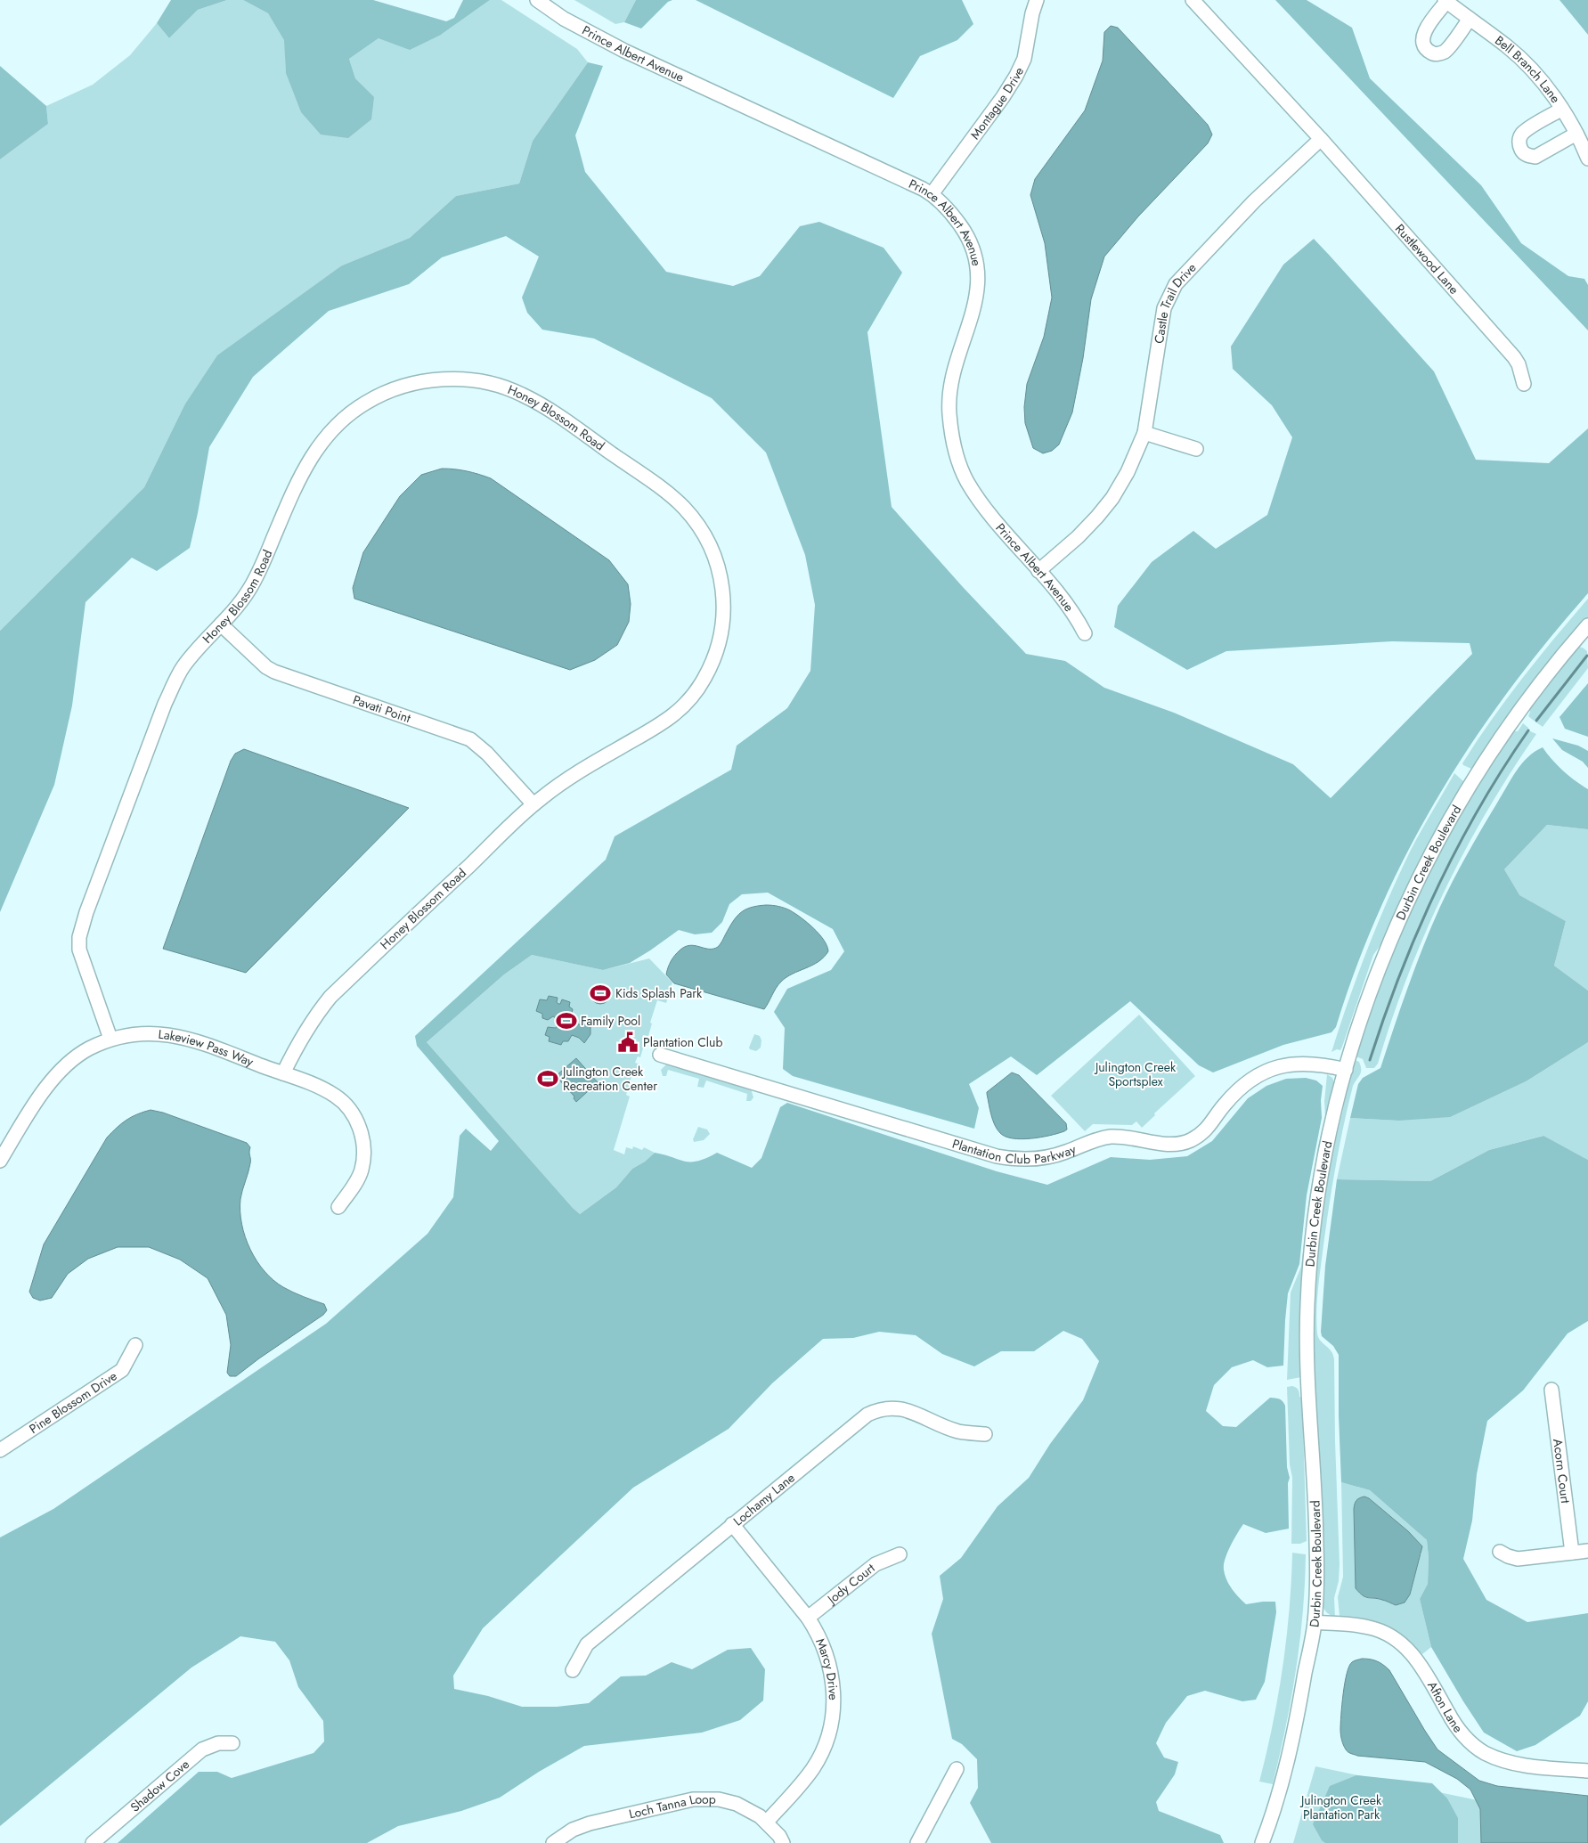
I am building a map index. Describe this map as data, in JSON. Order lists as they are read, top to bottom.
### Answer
{
  "streets": {
    "street": [
      "Prince Albert Avenue",
      "Bell Branch Lane",
      "Montague Drive",
      "Rustlewood Lane",
      "Castle Trail Drive",
      "Honey Blossom Road",
      "Pavati Point",
      "Durbin Creek Boulevard",
      "Lakeview Pass Way",
      "Plantation Club Parkway",
      "Pine Blossom Drive",
      "Acorn Court",
      "Lochamy Lane",
      "Jody Court",
      "Marcy Drive",
      "Afton Lane",
      "Shadow Cove",
      "Loch Tanna Loop"
    ]
  },
  "crossings": [
    ["Prince Albert Avenue", "Montague Drive"],
    ["Prince Albert Avenue", "Castle Trail Drive"],
    ["Rustlewood Lane", "Castle Trail Drive"],
    ["Honey Blossom Road", "Pavati Point"],
    ["Honey Blossom Road", "Lakeview Pass Way"],
    ["Durbin Creek Boulevard", "Plantation Club Parkway"],
    ["Durbin Creek Boulevard", "Afton Lane"],
    ["Lochamy Lane", "Marcy Drive"],
    ["Jody Court", "Marcy Drive"],
    ["Marcy Drive", "Loch Tanna Loop"]
  ],
  "parks": ["Julington Creek Sportsplex", "Julington Creek Plantation Park"],
  "places": {
    "sports": ["Kids Splash Park", "Family Pool", "Julington Creek Recreation Center"],
    "public building": ["Plantation Club"]
  }
}
